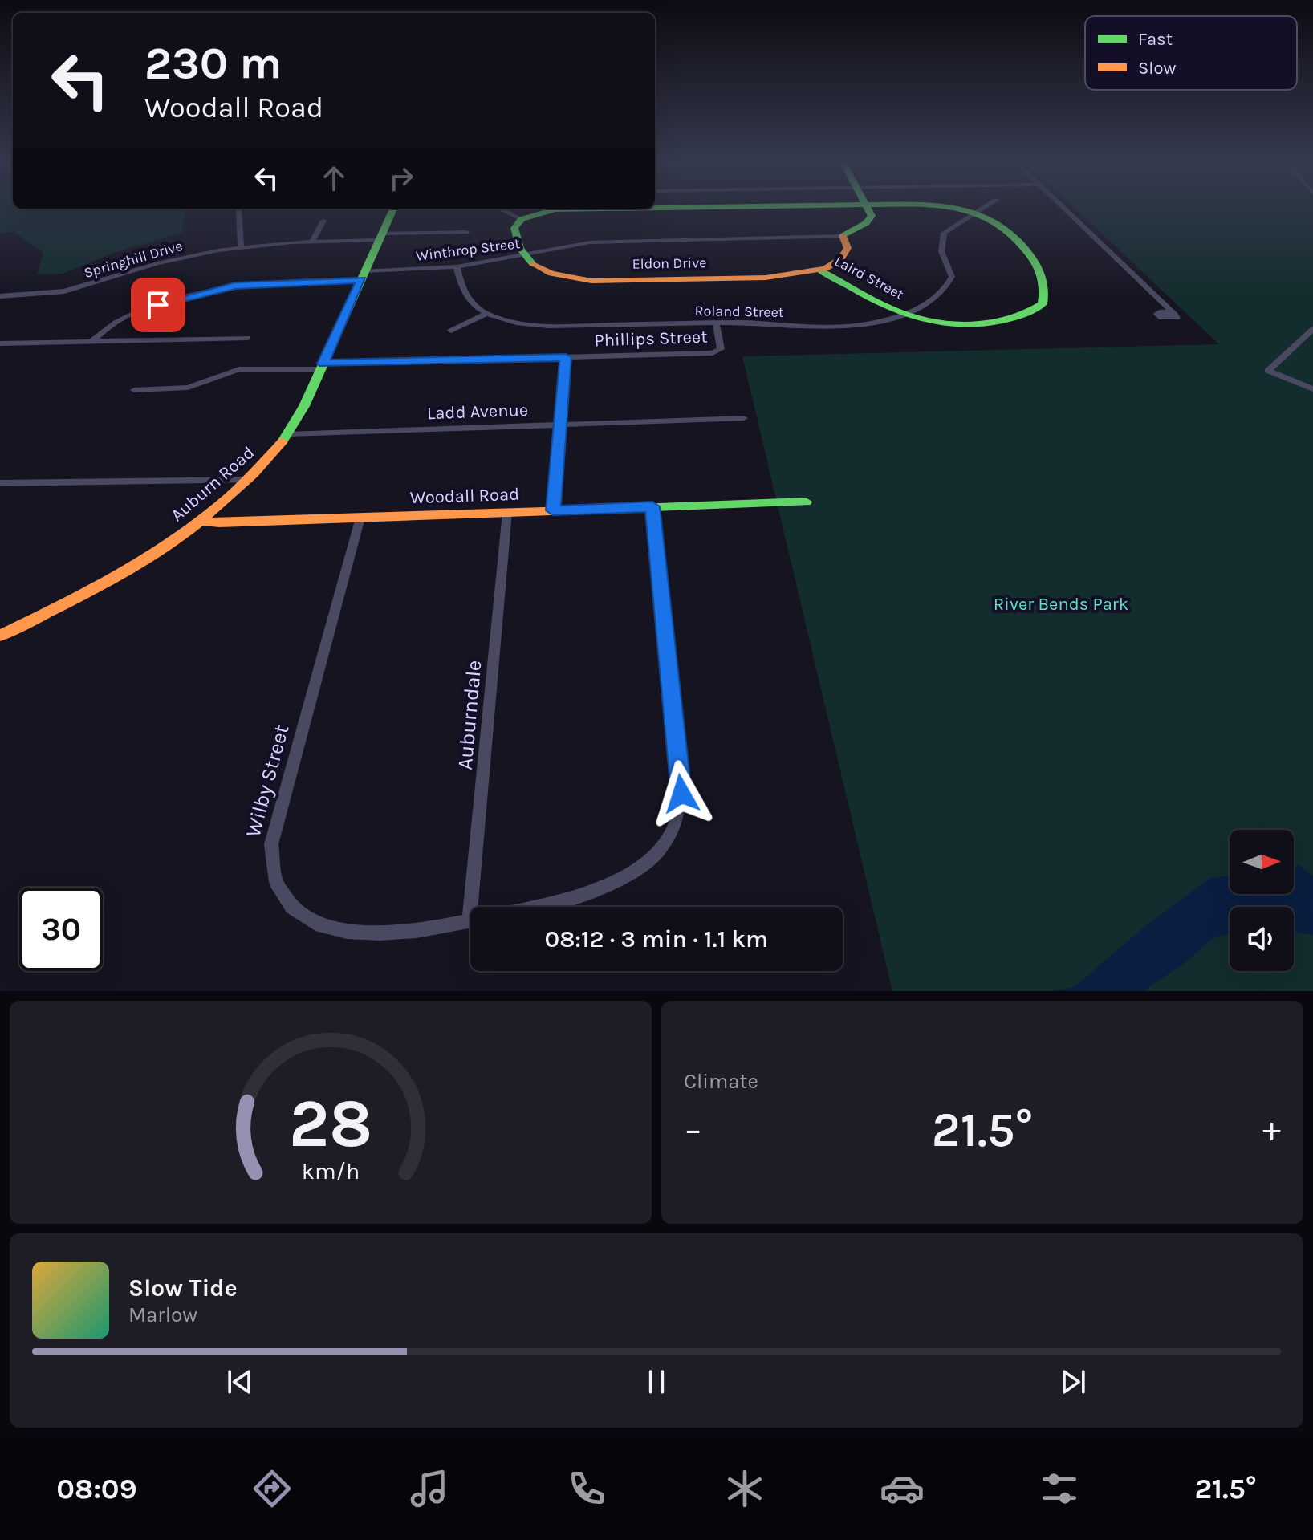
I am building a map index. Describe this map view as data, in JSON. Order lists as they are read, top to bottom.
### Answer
{
  "streets": {
    "street": [
      "Winthrop Street",
      "Springhill Drive",
      "Eldon Drive",
      "Laird Street",
      "Roland Street",
      "Phillips Street",
      "Ladd Avenue",
      "Auburn Road",
      "Woodall Road",
      "Auburndale",
      "Wilby Street"
    ]
  },
  "crossings": [
    ["Winthrop Street", "Eldon Drive"],
    ["Winthrop Street", "Roland Street"],
    ["Winthrop Street", "Auburn Road"],
    ["Springhill Drive", "Auburn Road"],
    ["Eldon Drive", "Laird Street"],
    ["Laird Street", "Roland Street"],
    ["Roland Street", "Phillips Street"],
    ["Phillips Street", "Auburn Road"],
    ["Ladd Avenue", "Auburn Road"],
    ["Auburn Road", "Woodall Road"],
    ["Woodall Road", "Auburndale"],
    ["Woodall Road", "Wilby Street"]
  ],
  "parks": ["River Bends Park"],
  "legend": ["Fast", "Slow"],
  "north": "right",
  "page": {
    "turn": ["230 m", "Woodall Road"],
    "limit": "30",
    "trip": "08:12 · 3 min · 1.1 km",
    "tile": "Climate",
    "heat": ["−", "21.5°", "+"],
    "song": ["Slow Tide", "Marlow"],
    "tabs": ["08:09", "21.5°"],
    "gauge": ["28", "km/h"]
  }
}
